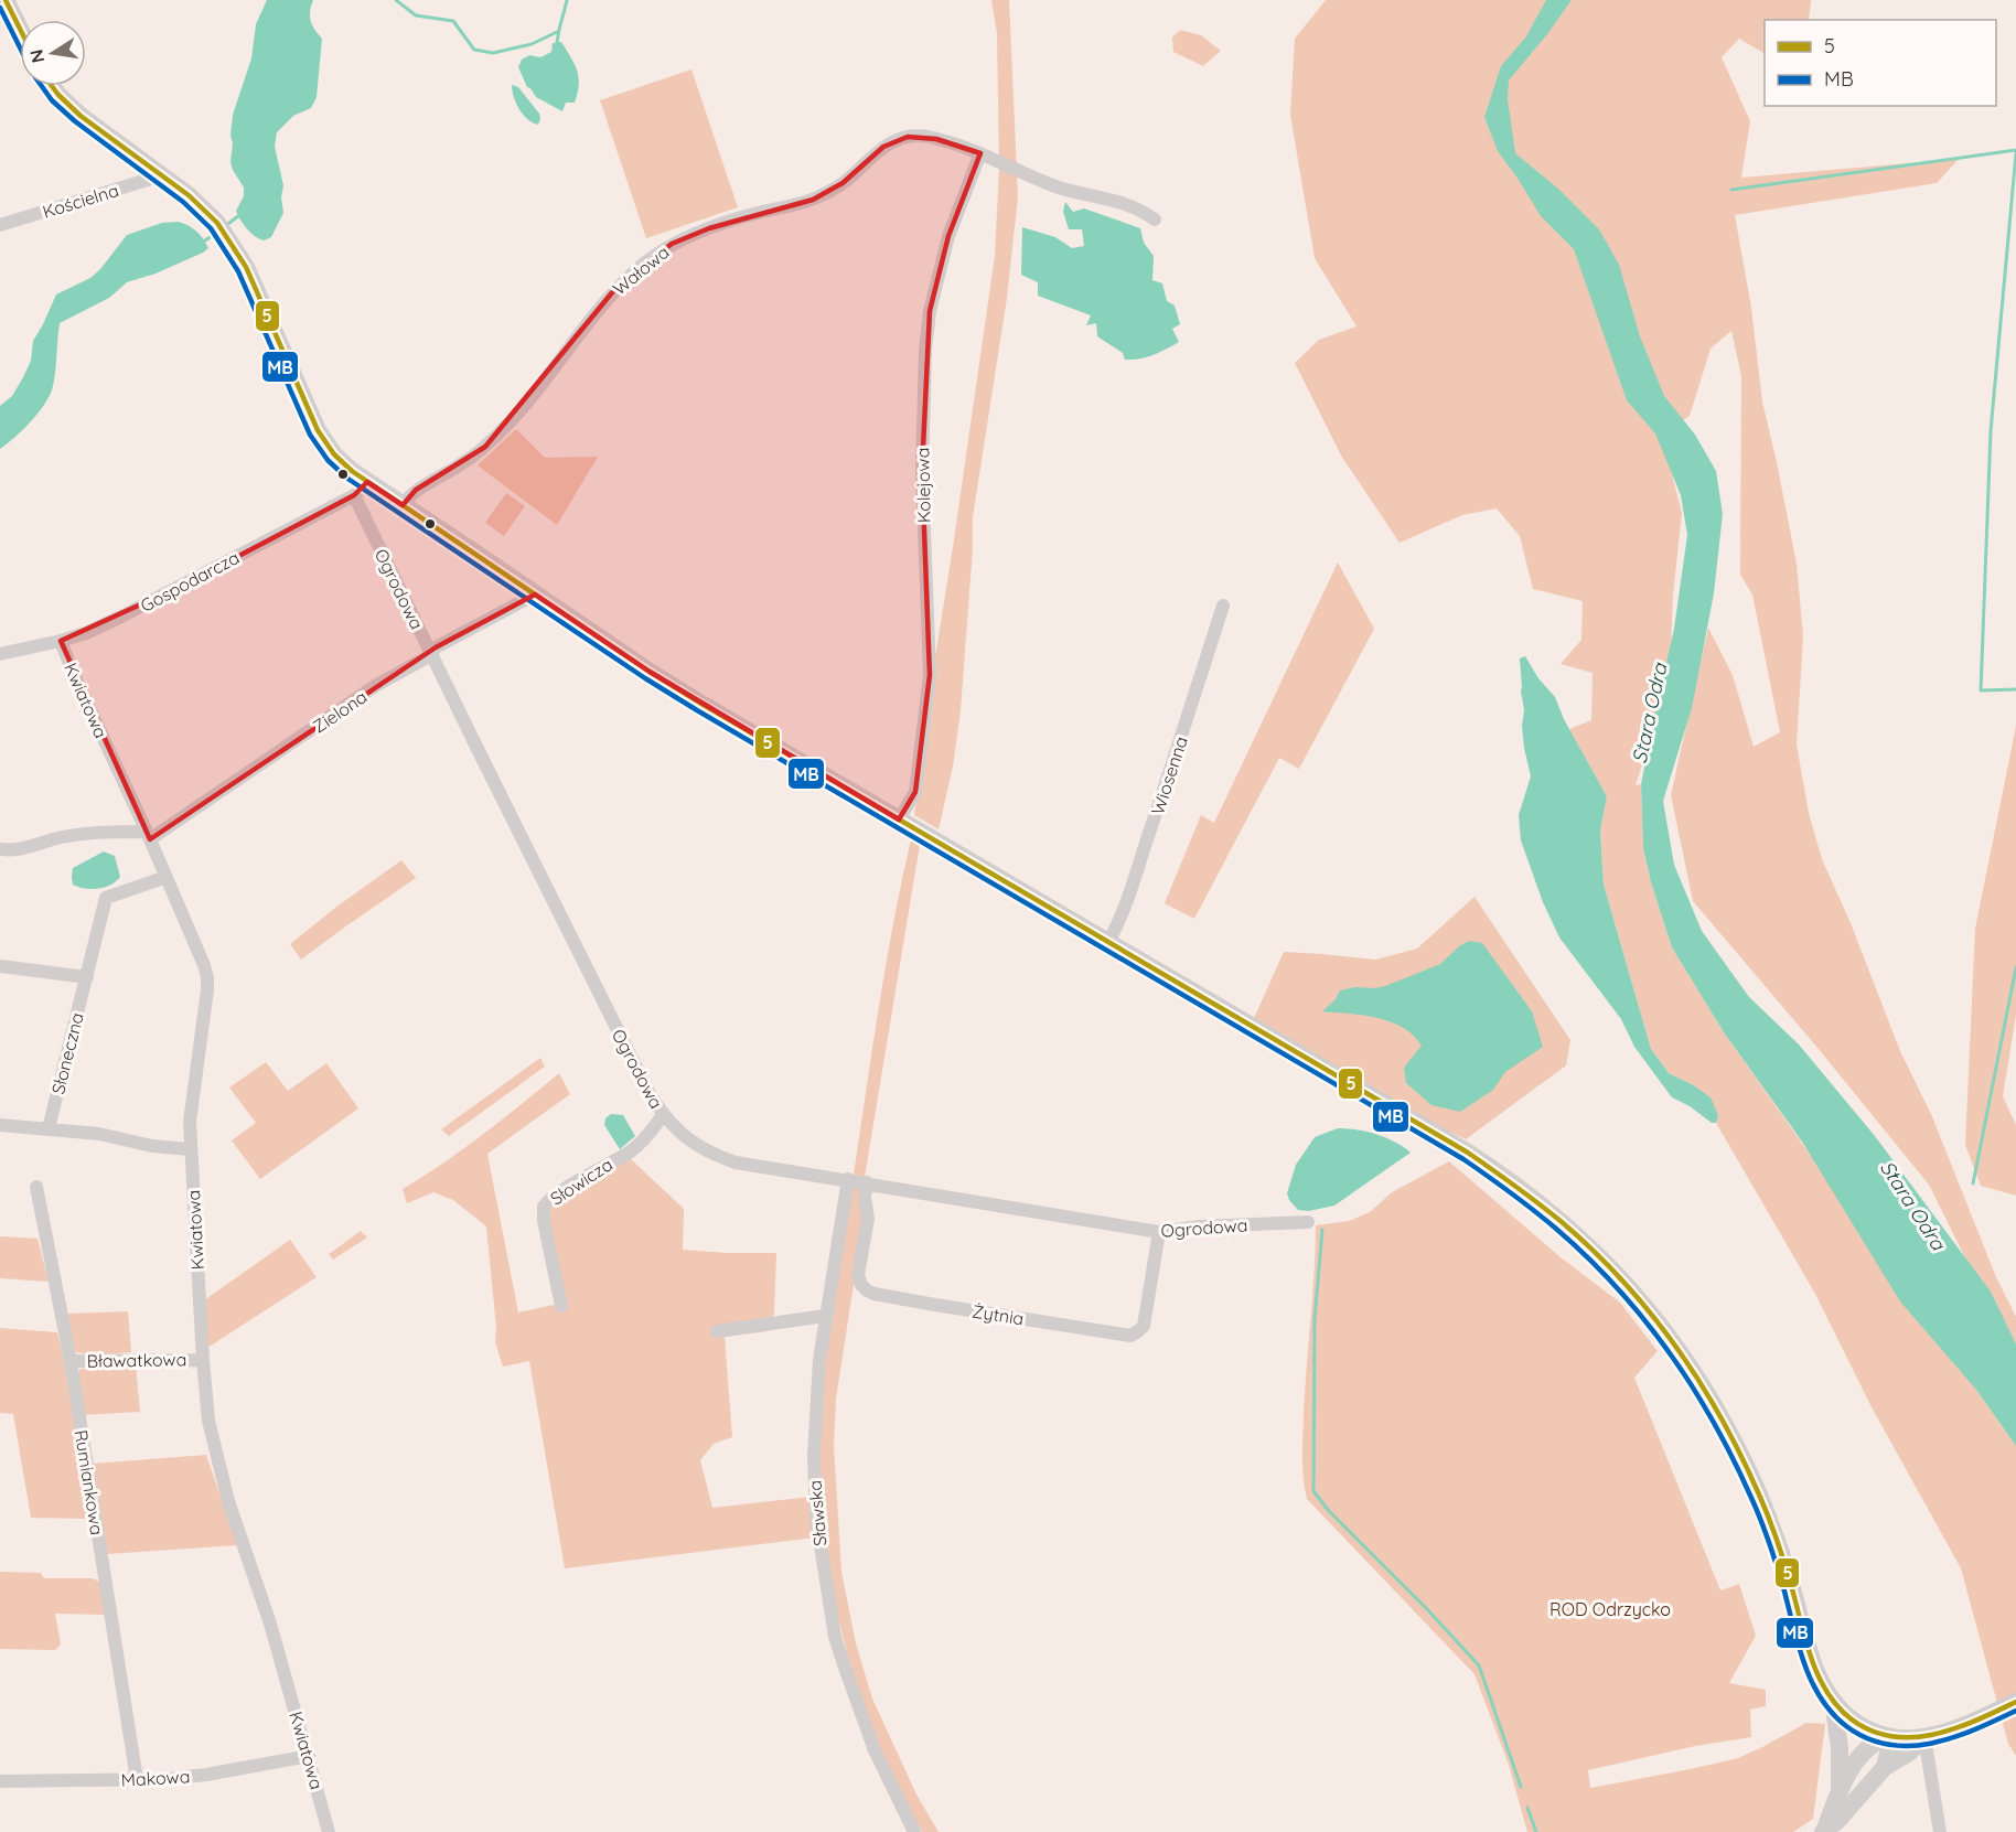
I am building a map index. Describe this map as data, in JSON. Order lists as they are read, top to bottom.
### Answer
{
  "streets": {
    "street": [
      "Kościelna",
      "Wałowa",
      "Kolejowa",
      "Gospodarcza",
      "Ogrodowa",
      "Kwiatowa",
      "Zielona",
      "Wiosenna",
      "Słoneczna",
      "Słowicza",
      "Żytnia",
      "Bławatkowa",
      "Rumiankowa",
      "Sławska",
      "Makowa"
    ]
  },
  "crossings": [
    ["Wałowa", "Kolejowa"],
    ["Gospodarcza", "Ogrodowa"],
    ["Gospodarcza", "Kwiatowa"],
    ["Ogrodowa", "Zielona"],
    ["Ogrodowa", "Słowicza"],
    ["Ogrodowa", "Żytnia"],
    ["Ogrodowa", "Sławska"],
    ["Kwiatowa", "Zielona"],
    ["Kwiatowa", "Słoneczna"],
    ["Kwiatowa", "Bławatkowa"],
    ["Kwiatowa", "Makowa"],
    ["Bławatkowa", "Rumiankowa"],
    ["Rumiankowa", "Makowa"]
  ],
  "water": ["Stara Odra"],
  "parks": ["ROD Odrzycko"],
  "lines": ["transit line 5", "transit line MB"],
  "legend": ["5", "MB"],
  "north": "left"
}
